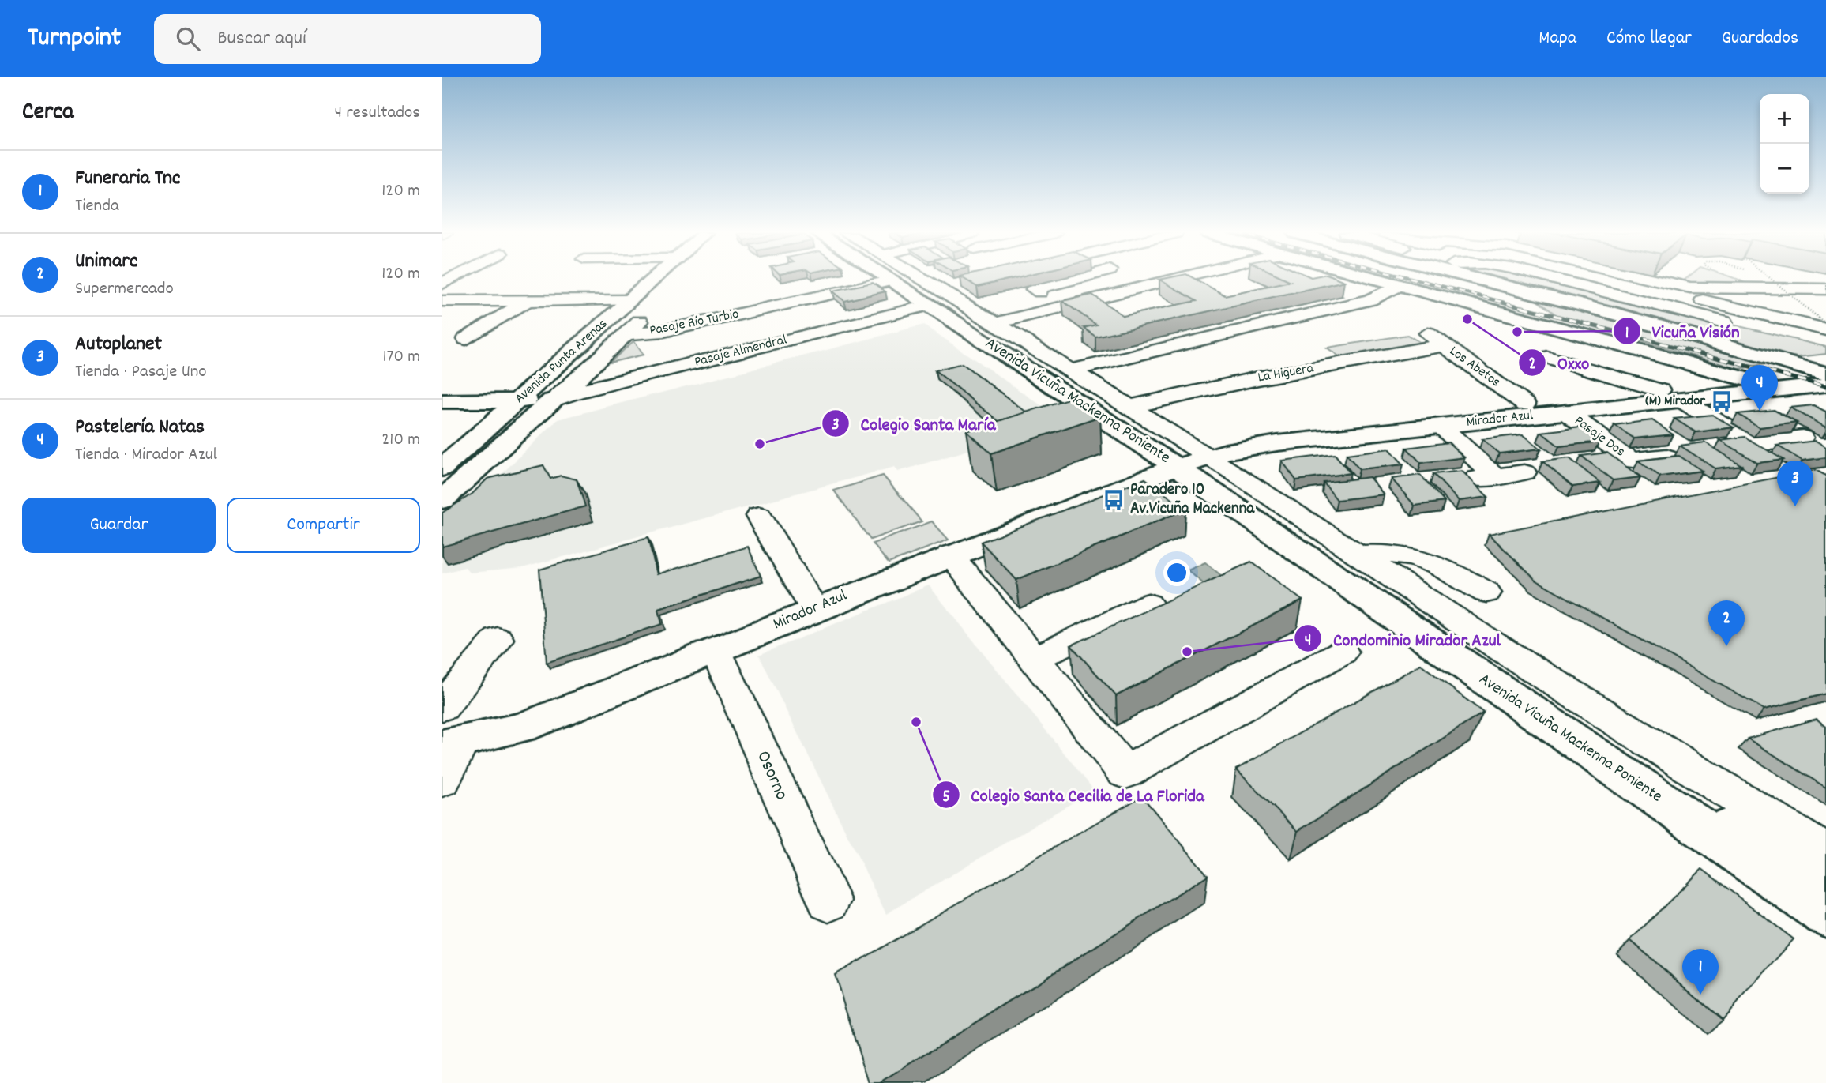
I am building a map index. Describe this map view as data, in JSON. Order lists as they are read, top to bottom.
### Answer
{
  "streets": {
    "main road": ["Avenida Punta Arenas", "Avenida Vicuña Mackenna Poniente", "Mirador Azul"],
    "street": [
      "Pasaje Río Turbio",
      "Pasaje Almendral",
      "Los Abetos",
      "La Higuera",
      "Pasaje Dos",
      "Osorno"
    ]
  },
  "crossings": [
    ["Pasaje Río Turbio", "Avenida Punta Arenas"],
    ["Pasaje Río Turbio", "Avenida Vicuña Mackenna Poniente"],
    ["Pasaje Almendral", "Avenida Punta Arenas"],
    ["Pasaje Almendral", "Avenida Vicuña Mackenna Poniente"],
    ["Los Abetos", "La Higuera"],
    ["Los Abetos", "Mirador Azul"],
    ["La Higuera", "Avenida Vicuña Mackenna Poniente"],
    ["Avenida Vicuña Mackenna Poniente", "Mirador Azul"],
    ["Mirador Azul", "Pasaje Dos"],
    ["Mirador Azul", "Osorno"]
  ],
  "places": {
    "other": [
      "Oxxo",
      "Vicuña Visión",
      "Colegio Santa María",
      "Condominio Mirador Azul",
      "Colegio Santa Cecilia de La Florida"
    ],
    "bus stop": ["(M) Mirador", "Paradero 10 Av.Vicuña Mackenna"]
  },
  "page": {
    "header": "Turnpoint",
    "search": "Buscar aquí",
    "nav": ["Mapa", "Cómo llegar", "Guardados"],
    "heading": ["Cerca", "4 resultados"],
    "map_buttons": ["+", "−"],
    "list": [
      {
        "mark": "1",
        "name": "Funeraria Tnc",
        "note": "Tienda",
        "value": "120 m"
      },
      {
        "mark": "2",
        "name": "Unimarc",
        "note": "Supermercado",
        "value": "120 m"
      },
      {
        "mark": "3",
        "name": "Autoplanet",
        "note": "Tienda · Pasaje Uno",
        "value": "170 m"
      },
      {
        "mark": "4",
        "name": "Pastelería Natas",
        "note": "Tienda · Mirador Azul",
        "value": "210 m"
      }
    ],
    "pins": [
      "4",
      "3",
      "2",
      "1"
    ],
    "buttons": ["Guardar", "Compartir"]
  }
}
